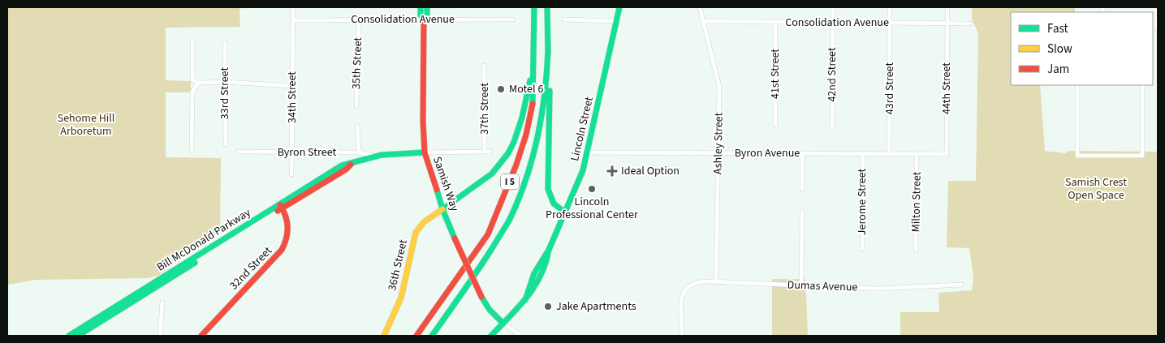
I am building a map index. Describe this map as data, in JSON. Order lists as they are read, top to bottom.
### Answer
{
  "streets": {
    "main road": [
      "Lincoln Street",
      "I 5",
      "Samish Way",
      "Bill McDonald Parkway",
      "36th Street",
      "32nd Street"
    ],
    "street": [
      "Consolidation Avenue",
      "35th Street",
      "41st Street",
      "42nd Street",
      "43rd Street",
      "44th Street",
      "33rd Street",
      "34th Street",
      "37th Street",
      "Ashley Street",
      "Byron Street",
      "Byron Avenue",
      "Jerome Street",
      "Milton Street",
      "Dumas Avenue"
    ]
  },
  "crossings": [
    ["Consolidation Avenue", "35th Street"],
    ["Consolidation Avenue", "41st Street"],
    ["Consolidation Avenue", "42nd Street"],
    ["Consolidation Avenue", "43rd Street"],
    ["Consolidation Avenue", "44th Street"],
    ["Consolidation Avenue", "34th Street"],
    ["Consolidation Avenue", "Ashley Street"],
    ["Consolidation Avenue", "Samish Way"],
    ["43rd Street", "Byron Avenue"],
    ["44th Street", "Byron Avenue"],
    ["34th Street", "Byron Street"],
    ["37th Street", "Bill McDonald Parkway"],
    ["Lincoln Street", "Byron Avenue"],
    ["Lincoln Street", "Samish Way"],
    ["Ashley Street", "Byron Avenue"],
    ["Ashley Street", "Dumas Avenue"],
    ["Byron Street", "Bill McDonald Parkway"],
    ["Byron Avenue", "Jerome Street"],
    ["Byron Avenue", "Milton Street"],
    ["I 5", "36th Street"],
    ["Samish Way", "Bill McDonald Parkway"],
    ["Samish Way", "36th Street"],
    ["Bill McDonald Parkway", "32nd Street"]
  ],
  "parks": ["Sehome Hill Arboretum", "Samish Crest Open Space"],
  "places": {
    "other": ["Motel 6", "Lincoln Professional Center", "Jake Apartments"],
    "health": ["Ideal Option"]
  },
  "legend": ["Fast", "Slow", "Jam"]
}
